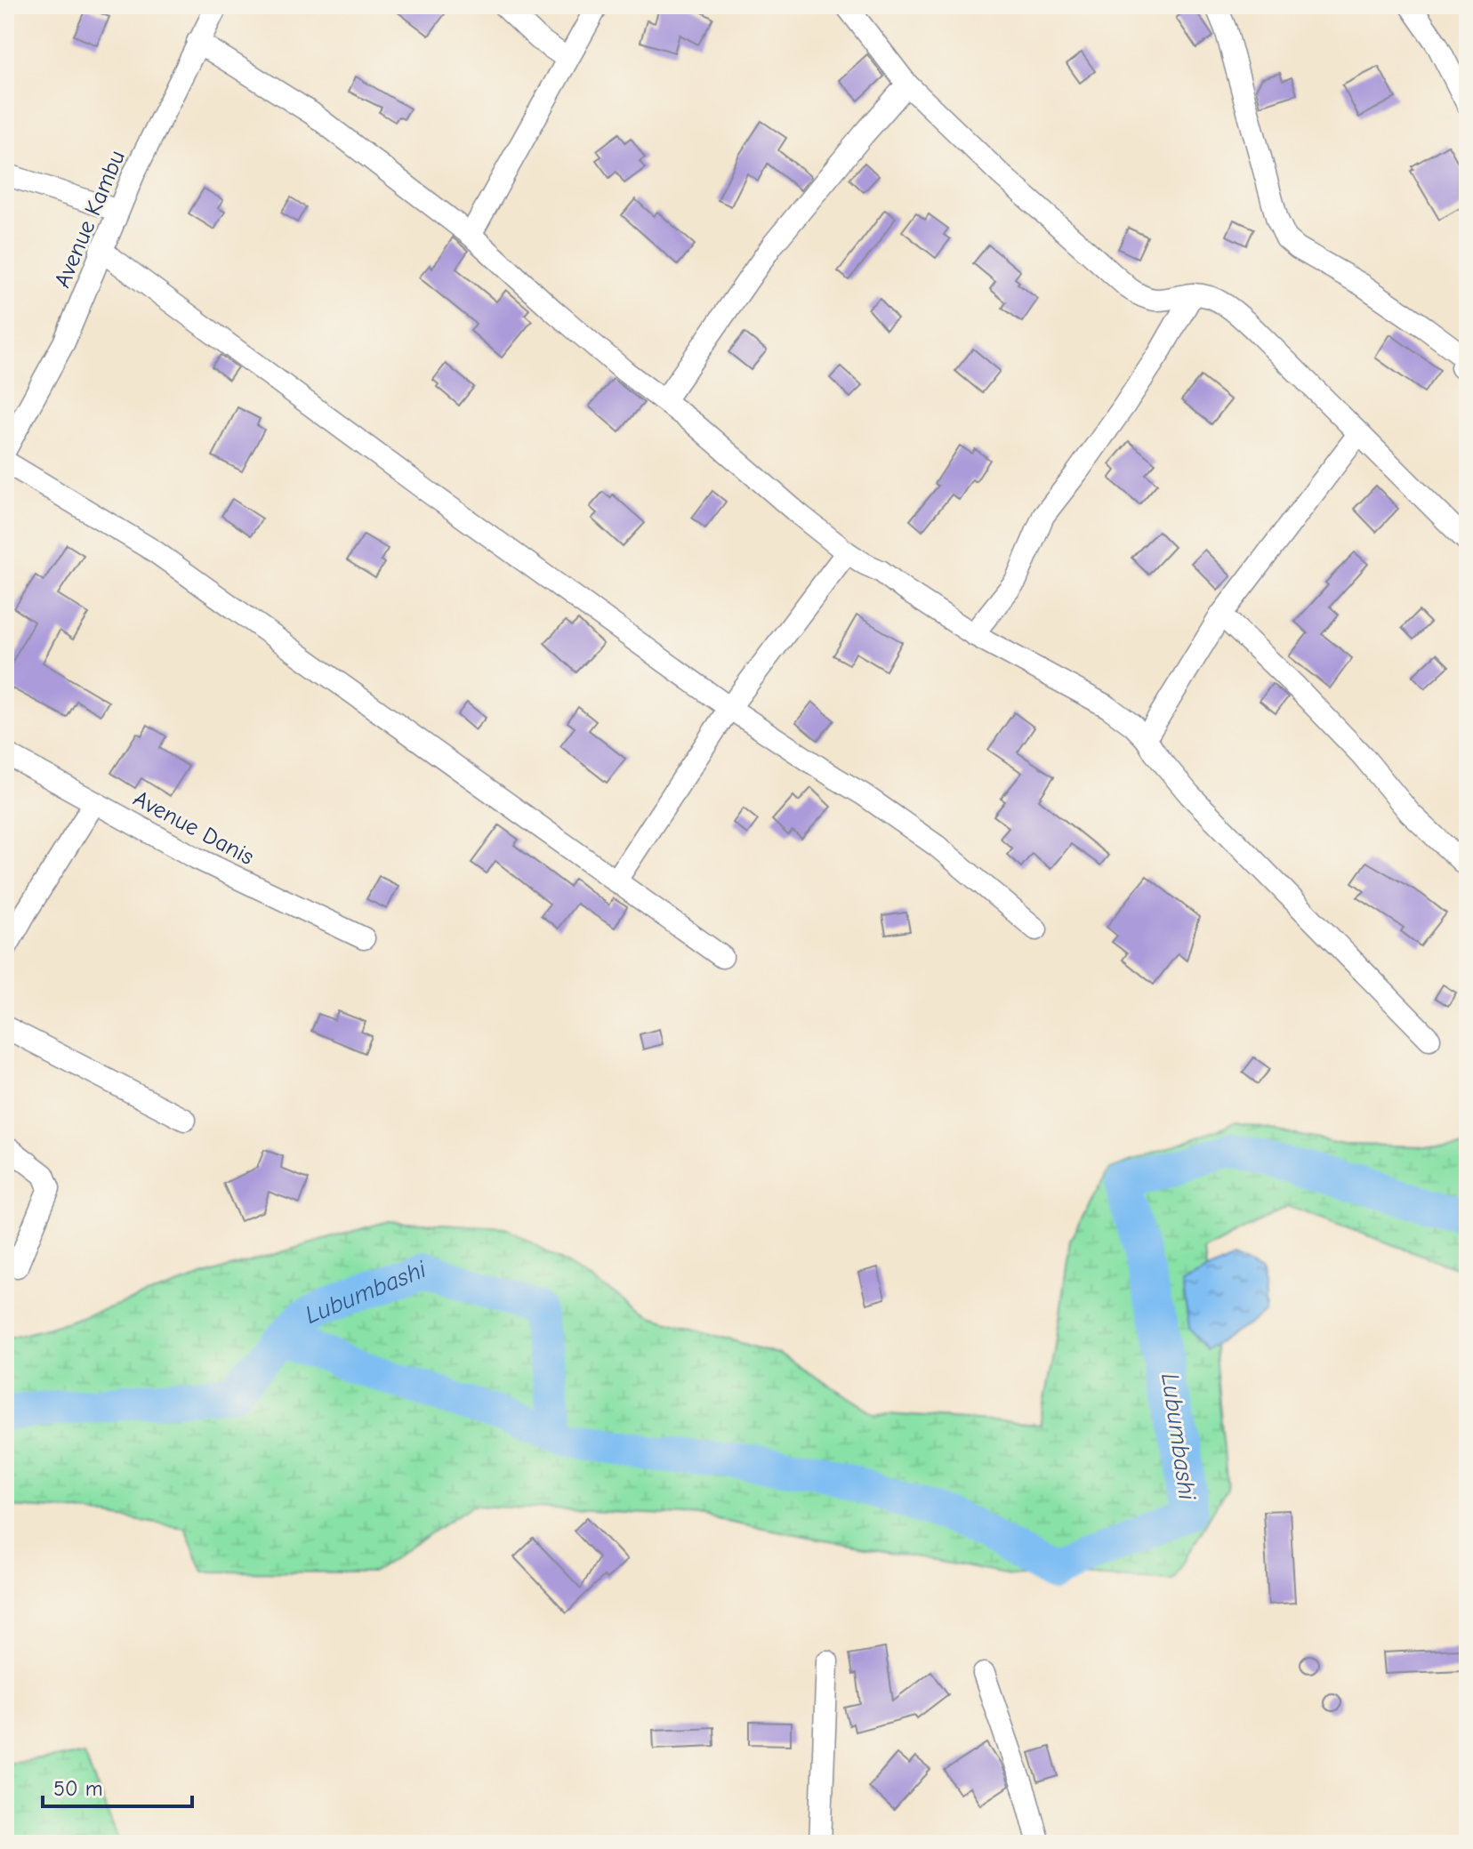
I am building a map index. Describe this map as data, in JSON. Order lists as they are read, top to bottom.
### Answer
{
  "streets": {
    "street": ["Avenue Kambu", "Avenue Danis"]
  },
  "water": ["Lubumbashi"],
  "scale_bar": "50 m"
}
